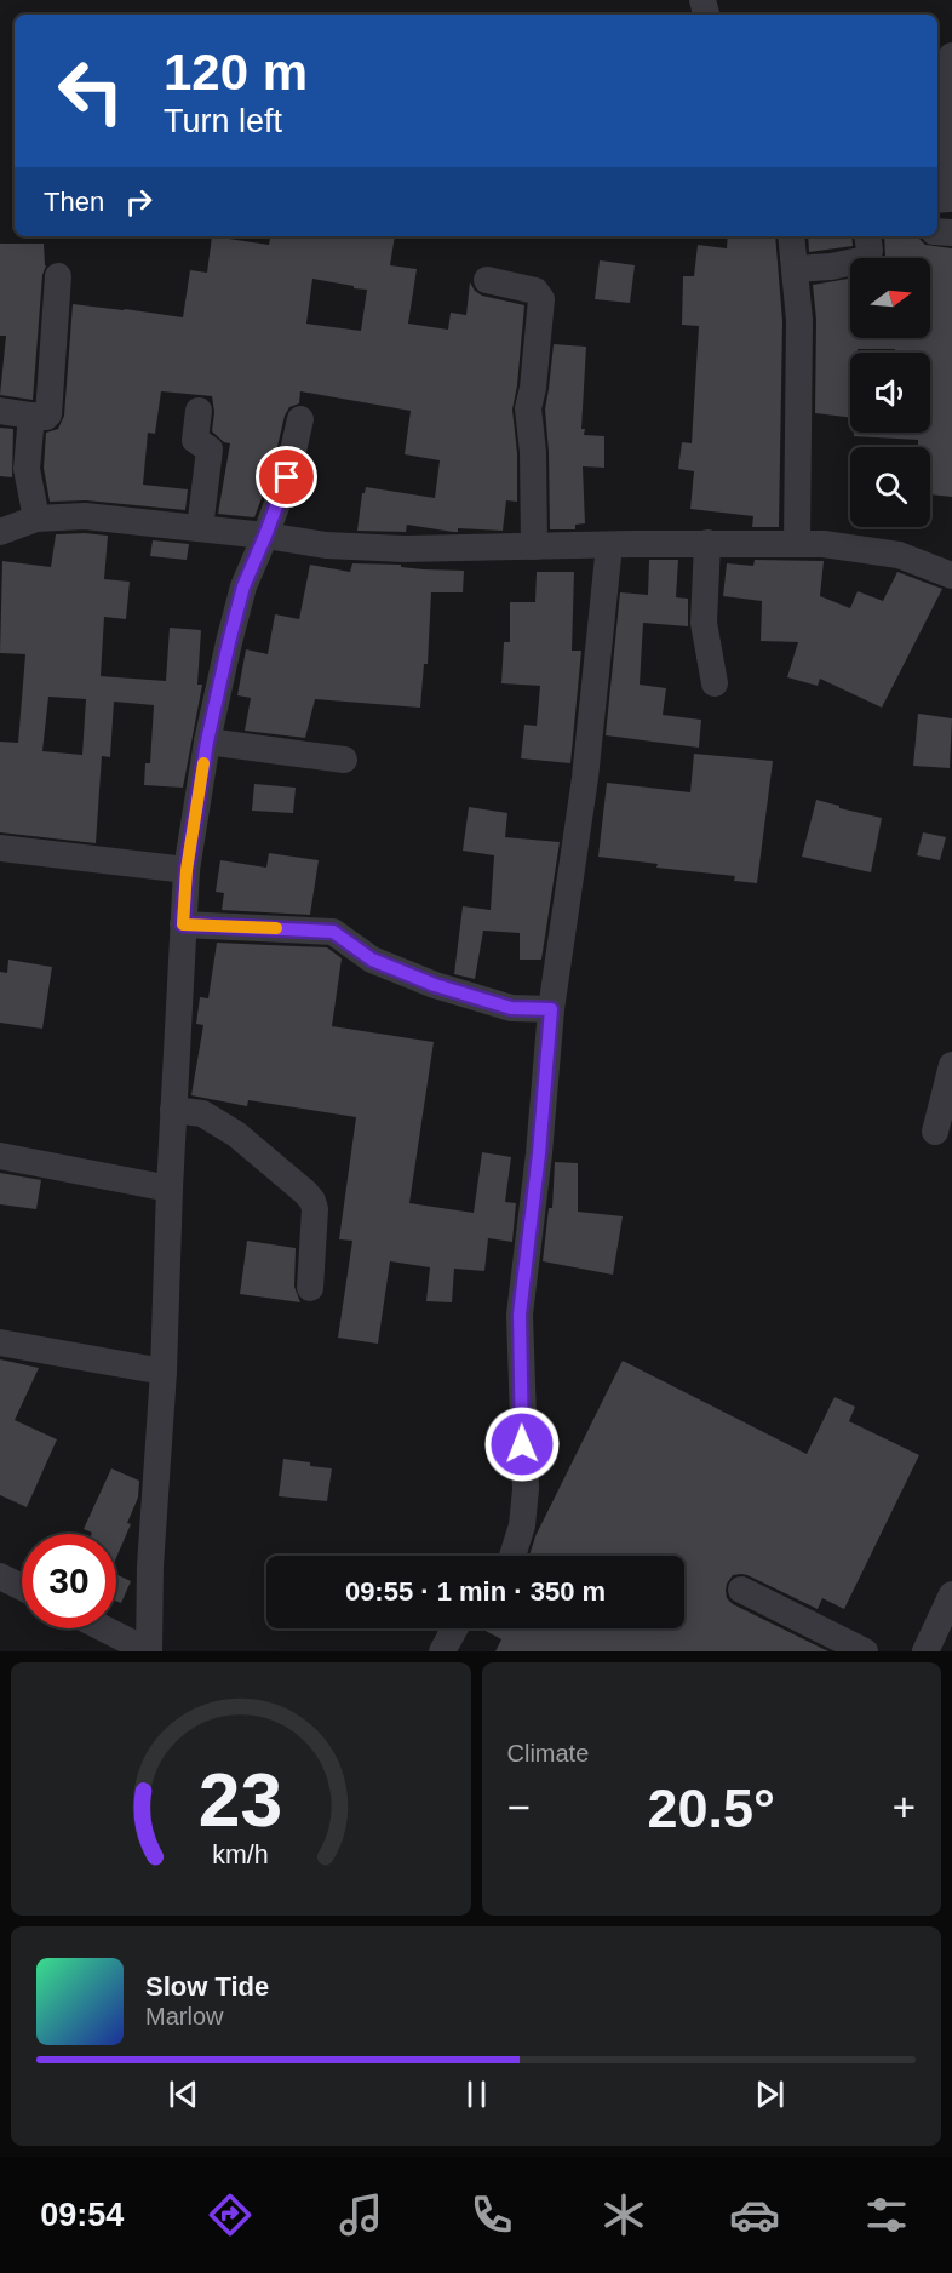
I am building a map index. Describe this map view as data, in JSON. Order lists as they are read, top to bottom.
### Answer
{
  "north": "right",
  "page": {
    "turn": ["120 m", "Turn left"],
    "then": "Then",
    "limit": "30",
    "trip": "09:55 · 1 min · 350 m",
    "tile": "Climate",
    "heat": ["−", "20.5°", "+"],
    "song": ["Slow Tide", "Marlow"],
    "tabs": "09:54",
    "gauge": ["23", "km/h"]
  }
}
